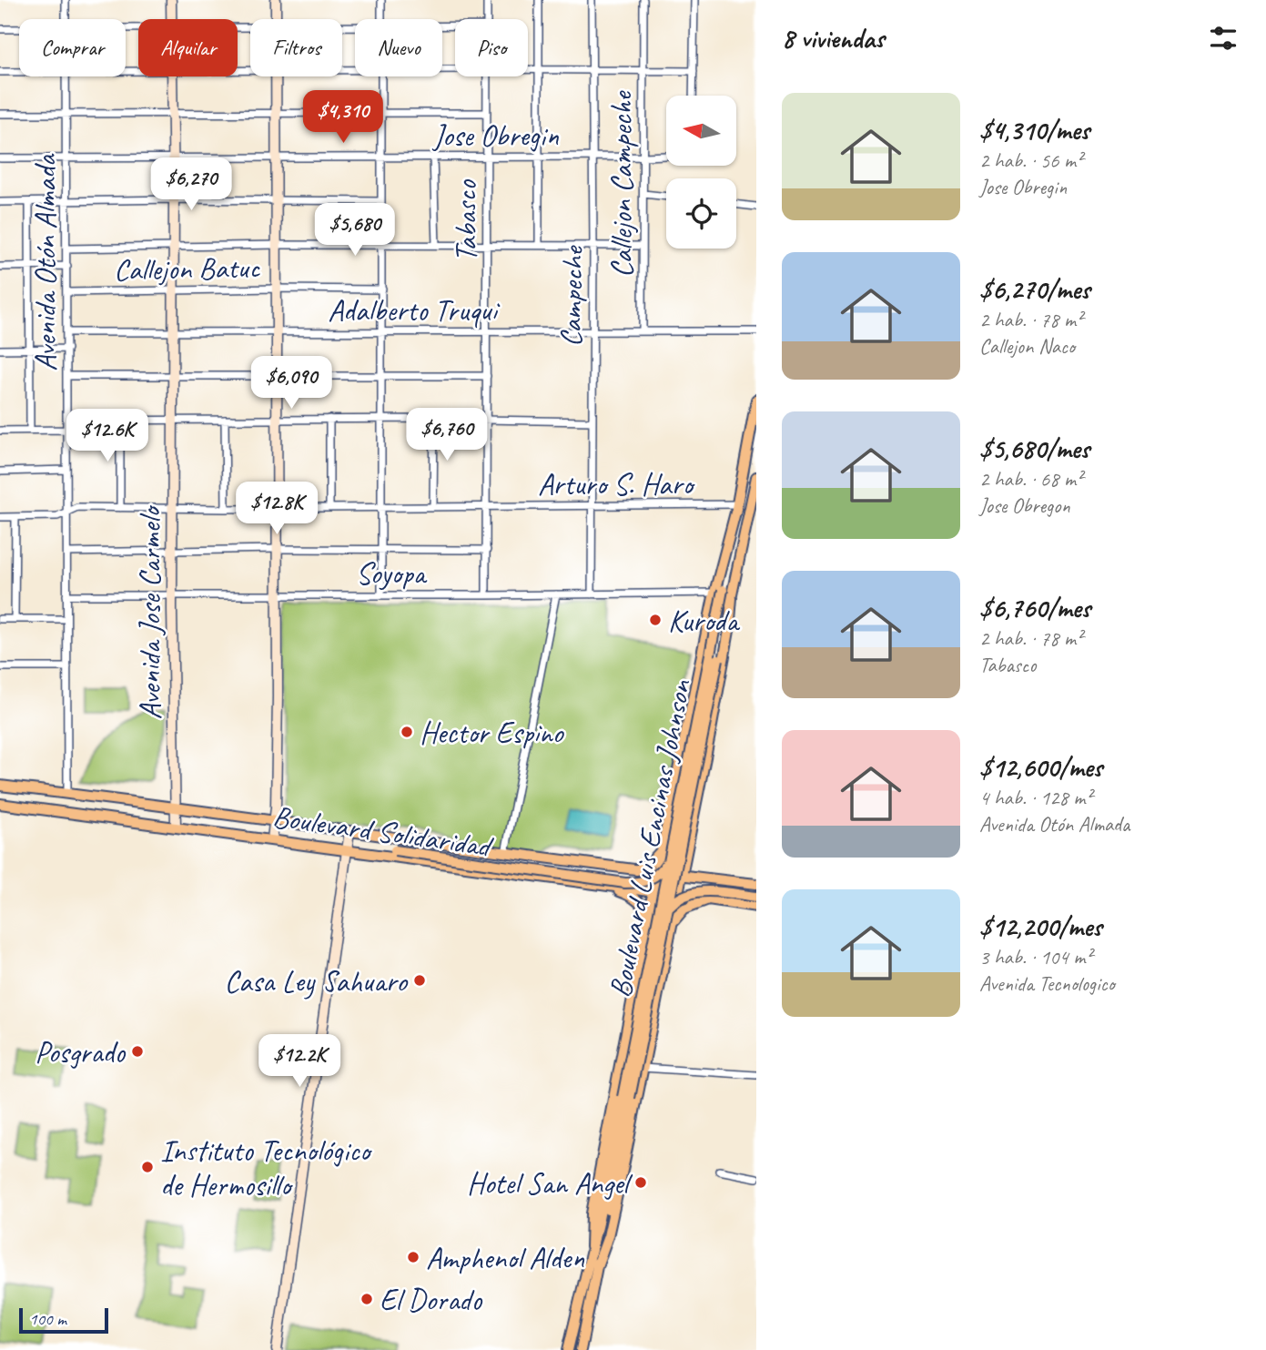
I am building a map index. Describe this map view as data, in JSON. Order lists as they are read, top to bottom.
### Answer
{
  "streets": {
    "main road": ["Boulevard Solidaridad", "Boulevard Luis Encinas Johnson"],
    "street": [
      "Jose Obregin",
      "Callejon Campeche",
      "Tabasco",
      "Avenida Otón Almada",
      "Callejon Batuc",
      "Campeche",
      "Adalberto Truqui",
      "Arturo S. Haro",
      "Soyopa",
      "Avenida Jose Carmelo"
    ]
  },
  "crossings": [
    ["Jose Obregin", "Callejon Campeche"],
    ["Jose Obregin", "Tabasco"],
    ["Jose Obregin", "Avenida Otón Almada"],
    ["Jose Obregin", "Campeche"],
    ["Jose Obregin", "Avenida Jose Carmelo"],
    ["Callejon Campeche", "Adalberto Truqui"],
    ["Tabasco", "Adalberto Truqui"],
    ["Tabasco", "Arturo S. Haro"],
    ["Tabasco", "Soyopa"],
    ["Avenida Otón Almada", "Callejon Batuc"],
    ["Avenida Otón Almada", "Adalberto Truqui"],
    ["Avenida Otón Almada", "Arturo S. Haro"],
    ["Avenida Otón Almada", "Soyopa"],
    ["Avenida Otón Almada", "Boulevard Solidaridad"],
    ["Callejon Batuc", "Avenida Jose Carmelo"],
    ["Campeche", "Adalberto Truqui"],
    ["Campeche", "Arturo S. Haro"],
    ["Campeche", "Soyopa"],
    ["Adalberto Truqui", "Avenida Jose Carmelo"],
    ["Arturo S. Haro", "Avenida Jose Carmelo"],
    ["Soyopa", "Avenida Jose Carmelo"],
    ["Soyopa", "Boulevard Luis Encinas Johnson"],
    ["Avenida Jose Carmelo", "Boulevard Solidaridad"]
  ],
  "places": [
    "Kuroda",
    "Hector Espino",
    "Casa Ley Sahuaro",
    "Posgrado",
    "Instituto Tecnológico de Hermosillo",
    "Hotel San Angel",
    "Amphenol Alden",
    "El Dorado"
  ],
  "scale_bar": "100 m",
  "north": "left",
  "page": {
    "heading": "8 viviendas",
    "chip": [
      "Comprar",
      "Alquilar",
      "Filtros",
      "Nuevo",
      "Piso"
    ],
    "list": [
      {
        "name": "$4,310/mes",
        "note": "2 hab. · 56 m² · Jose Obregin"
      },
      {
        "name": "$6,270/mes",
        "note": "2 hab. · 78 m² · Callejon Naco"
      },
      {
        "name": "$5,680/mes",
        "note": "2 hab. · 68 m² · Jose Obregon"
      },
      {
        "name": "$6,760/mes",
        "note": "2 hab. · 78 m² · Tabasco"
      },
      {
        "name": "$12,600/mes",
        "note": "4 hab. · 128 m² · Avenida Otón Almada"
      },
      {
        "name": "$12,200/mes",
        "note": "3 hab. · 104 m² · Avenida Tecnologico"
      }
    ],
    "price": [
      "$4,310",
      "$6,270",
      "$5,680",
      "$6,090",
      "$6,760",
      "$12.6K",
      "$12.8K",
      "$12.2K"
    ],
    "scale": "100 m"
  }
}
